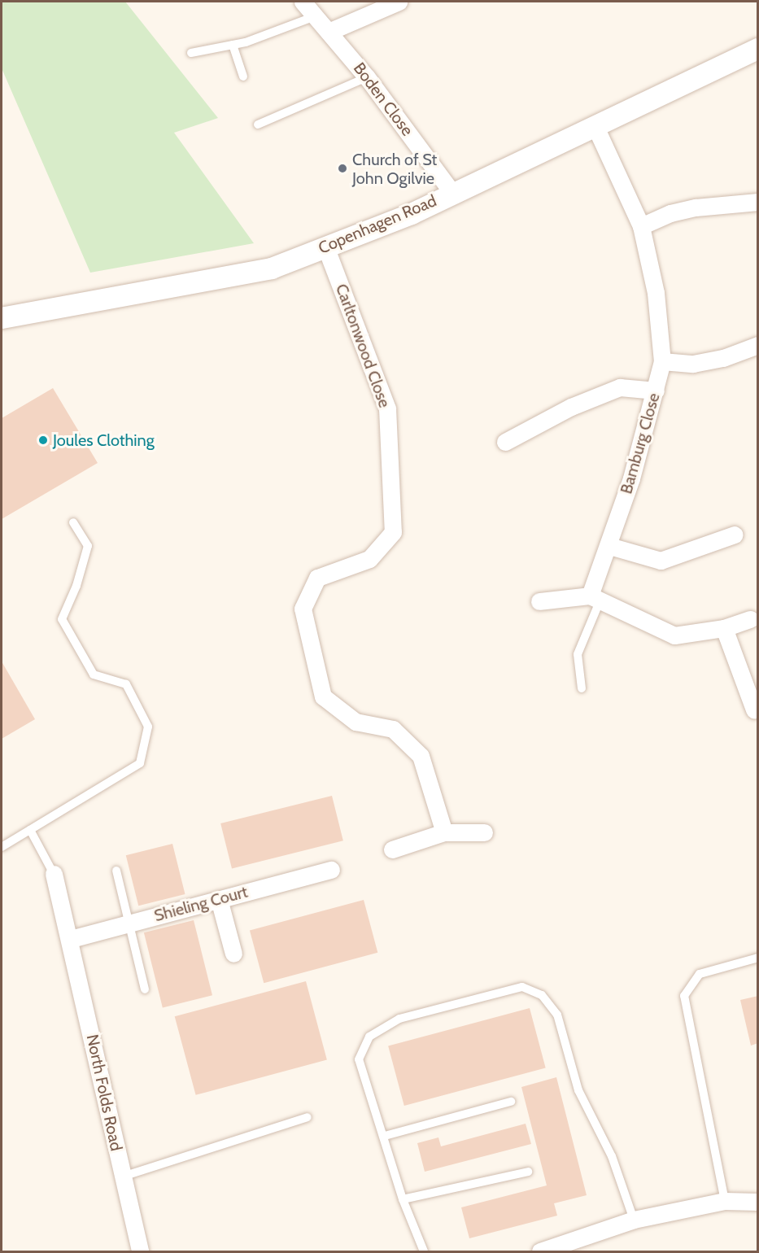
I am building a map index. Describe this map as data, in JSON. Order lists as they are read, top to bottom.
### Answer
{
  "streets": {
    "street": [
      "Boden Close",
      "Copenhagen Road",
      "Carltonwood Close",
      "Bamburg Close",
      "Shieling Court",
      "North Folds Road"
    ]
  },
  "crossings": [
    ["Boden Close", "Copenhagen Road"],
    ["Copenhagen Road", "Carltonwood Close"],
    ["Copenhagen Road", "Bamburg Close"],
    ["Shieling Court", "North Folds Road"]
  ],
  "places": ["Church of St John Ogilvie", "Joules Clothing"]
}
